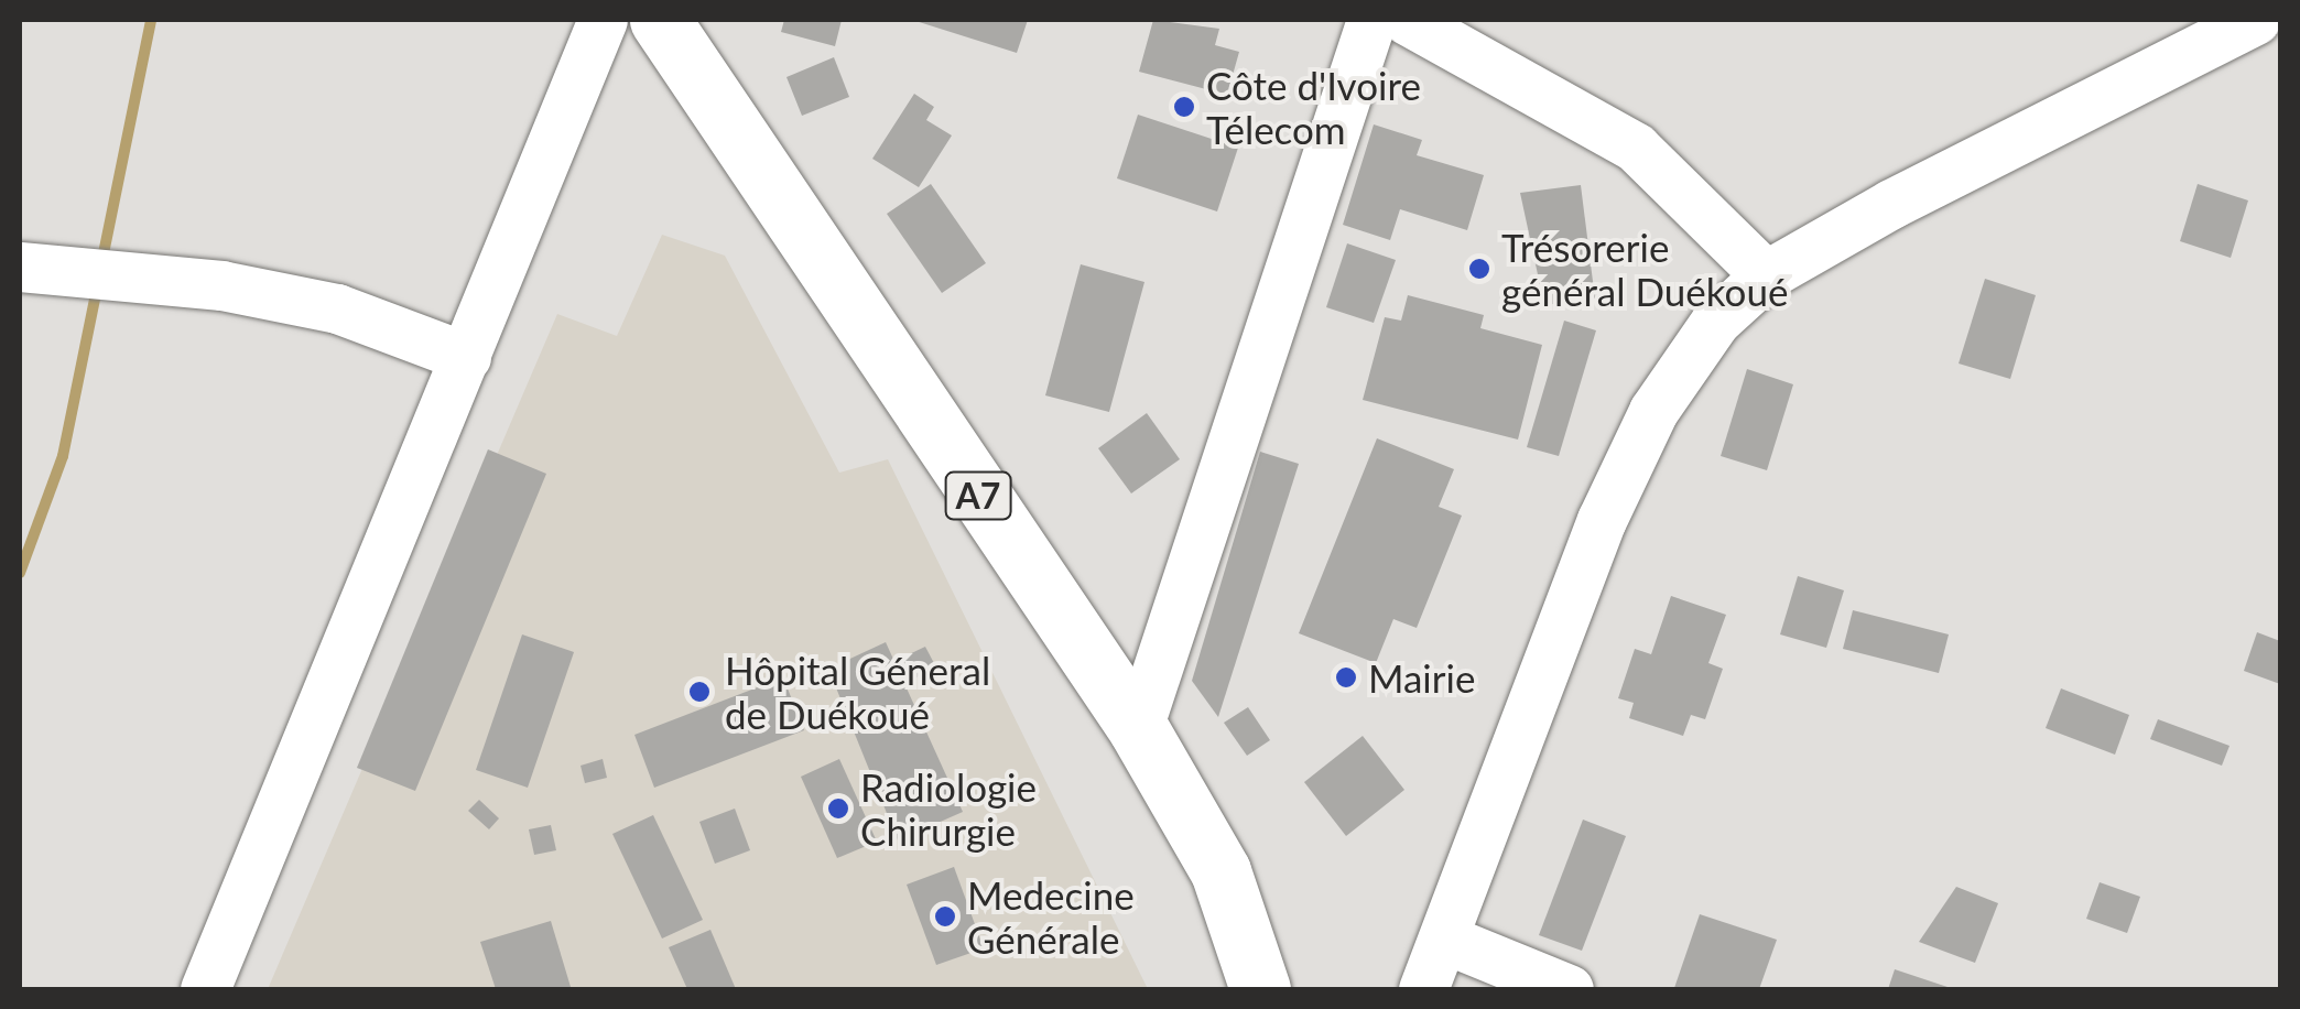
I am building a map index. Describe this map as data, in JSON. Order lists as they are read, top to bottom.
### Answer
{
  "streets": {
    "highway": ["A7"]
  },
  "places": [
    "Côte d'Ivoire Télecom",
    "Trésorerie général Duékoué",
    "Mairie",
    "Hôpital Géneral de Duékoué",
    "Radiologie Chirurgie",
    "Medecine Générale"
  ]
}
